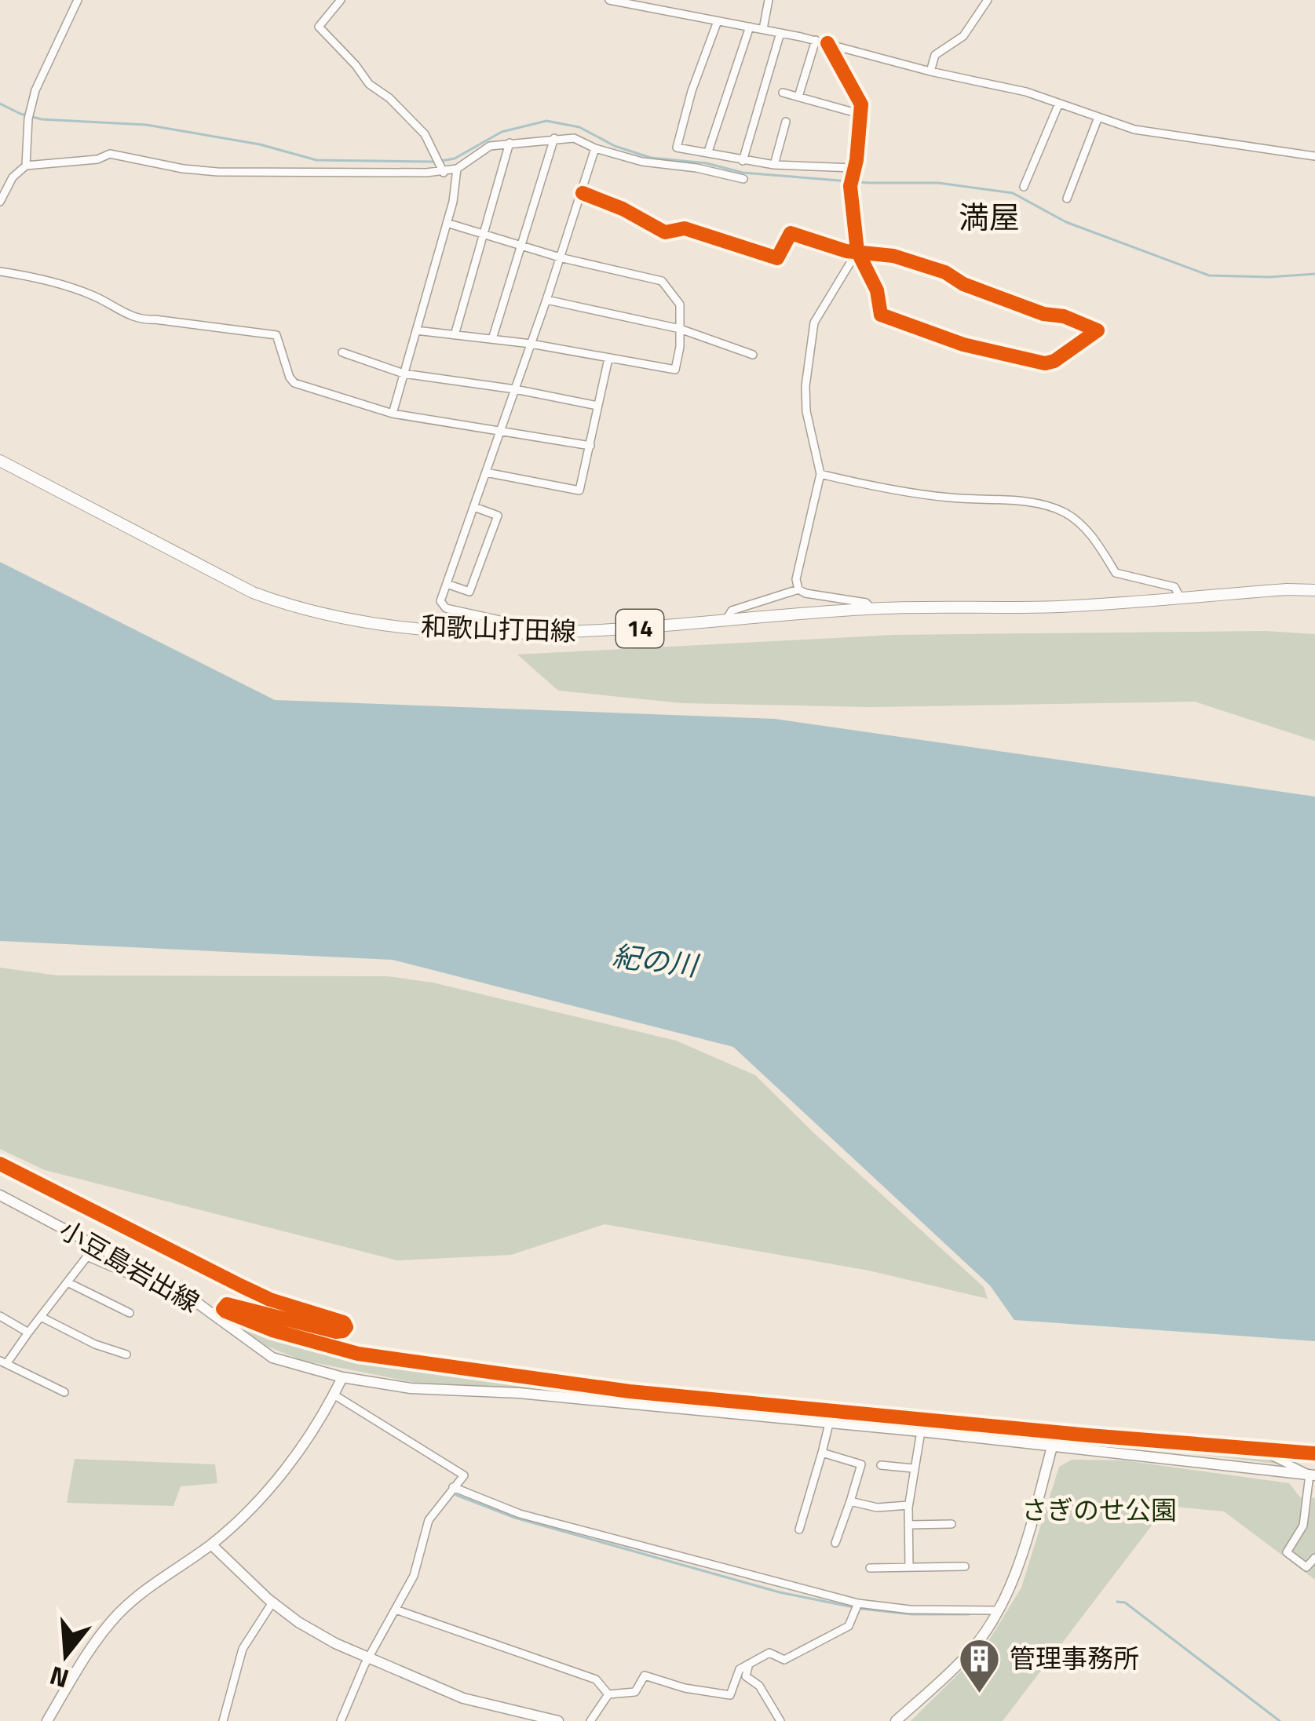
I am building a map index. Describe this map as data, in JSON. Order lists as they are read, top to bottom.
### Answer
{
  "streets": {
    "main road": ["和歌山打田線", "14", "小豆島岩出線"]
  },
  "districts": ["満屋"],
  "water": ["紀の川"],
  "parks": ["さぎのせ公園"],
  "places": {
    "building": ["管理事務所"]
  },
  "north": "bottom"
}
